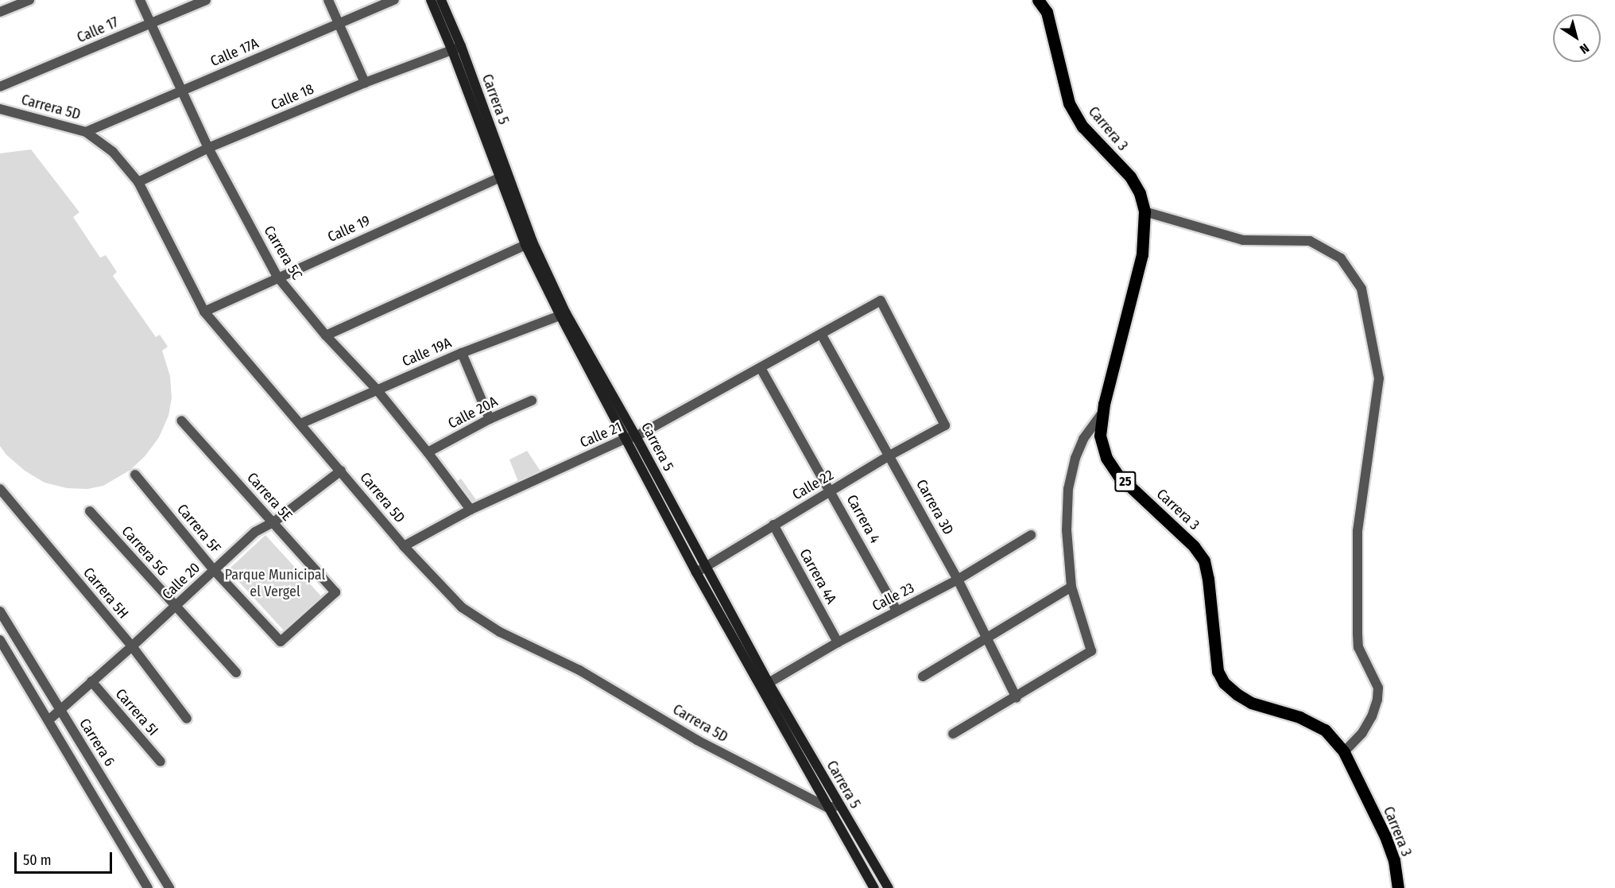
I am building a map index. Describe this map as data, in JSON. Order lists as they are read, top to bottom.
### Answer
{
  "streets": {
    "main road": ["Carrera 3", "25"],
    "street": [
      "Calle 17",
      "Calle 17A",
      "Calle 18",
      "Carrera 5",
      "Carrera 5D",
      "Calle 19",
      "Carrera 5C",
      "Calle 19A",
      "Calle 20A",
      "Calle 21",
      "Calle 22",
      "Carrera 5E",
      "Carrera 3D",
      "Carrera 4",
      "Carrera 5F",
      "Carrera 5G",
      "Carrera 4A",
      "Calle 20",
      "Carrera 5H",
      "Calle 23",
      "Carrera 5I",
      "Carrera 6"
    ]
  },
  "crossings": [
    ["Calle 17", "Carrera 5C"],
    ["Calle 17A", "Carrera 5D"],
    ["Calle 17A", "Carrera 5C"],
    ["Calle 18", "Carrera 5"],
    ["Calle 18", "Carrera 5D"],
    ["Calle 18", "Carrera 5C"],
    ["Carrera 5", "Carrera 5D"],
    ["Carrera 5", "Calle 19"],
    ["Carrera 5", "Calle 19A"],
    ["Carrera 5", "Calle 21"],
    ["Carrera 5", "Calle 22"],
    ["Carrera 5", "Calle 23"],
    ["Carrera 5D", "Calle 19"],
    ["Carrera 5D", "Calle 19A"],
    ["Carrera 5D", "Calle 21"],
    ["Carrera 5D", "Calle 20"],
    ["Calle 19", "Carrera 5C"],
    ["Carrera 5C", "Calle 19A"],
    ["Carrera 5C", "Calle 20A"],
    ["Carrera 5C", "Calle 21"],
    ["Calle 21", "Calle 22"],
    ["Calle 21", "Carrera 3D"],
    ["Calle 21", "Carrera 4"],
    ["Calle 22", "Carrera 3D"],
    ["Calle 22", "Carrera 4"],
    ["Calle 22", "Carrera 4A"],
    ["Carrera 5E", "Carrera 5F"],
    ["Carrera 5E", "Calle 20"],
    ["Carrera 3D", "Calle 23"],
    ["Carrera 4", "Calle 23"],
    ["Carrera 5F", "Calle 20"],
    ["Carrera 5G", "Calle 20"],
    ["Carrera 4A", "Calle 23"],
    ["Calle 20", "Carrera 5H"],
    ["Calle 20", "Carrera 5I"],
    ["Calle 20", "Carrera 6"]
  ],
  "parks": ["Parque Municipal el Vergel"],
  "scale_bar": "50 m",
  "north": "bottom right"
}
